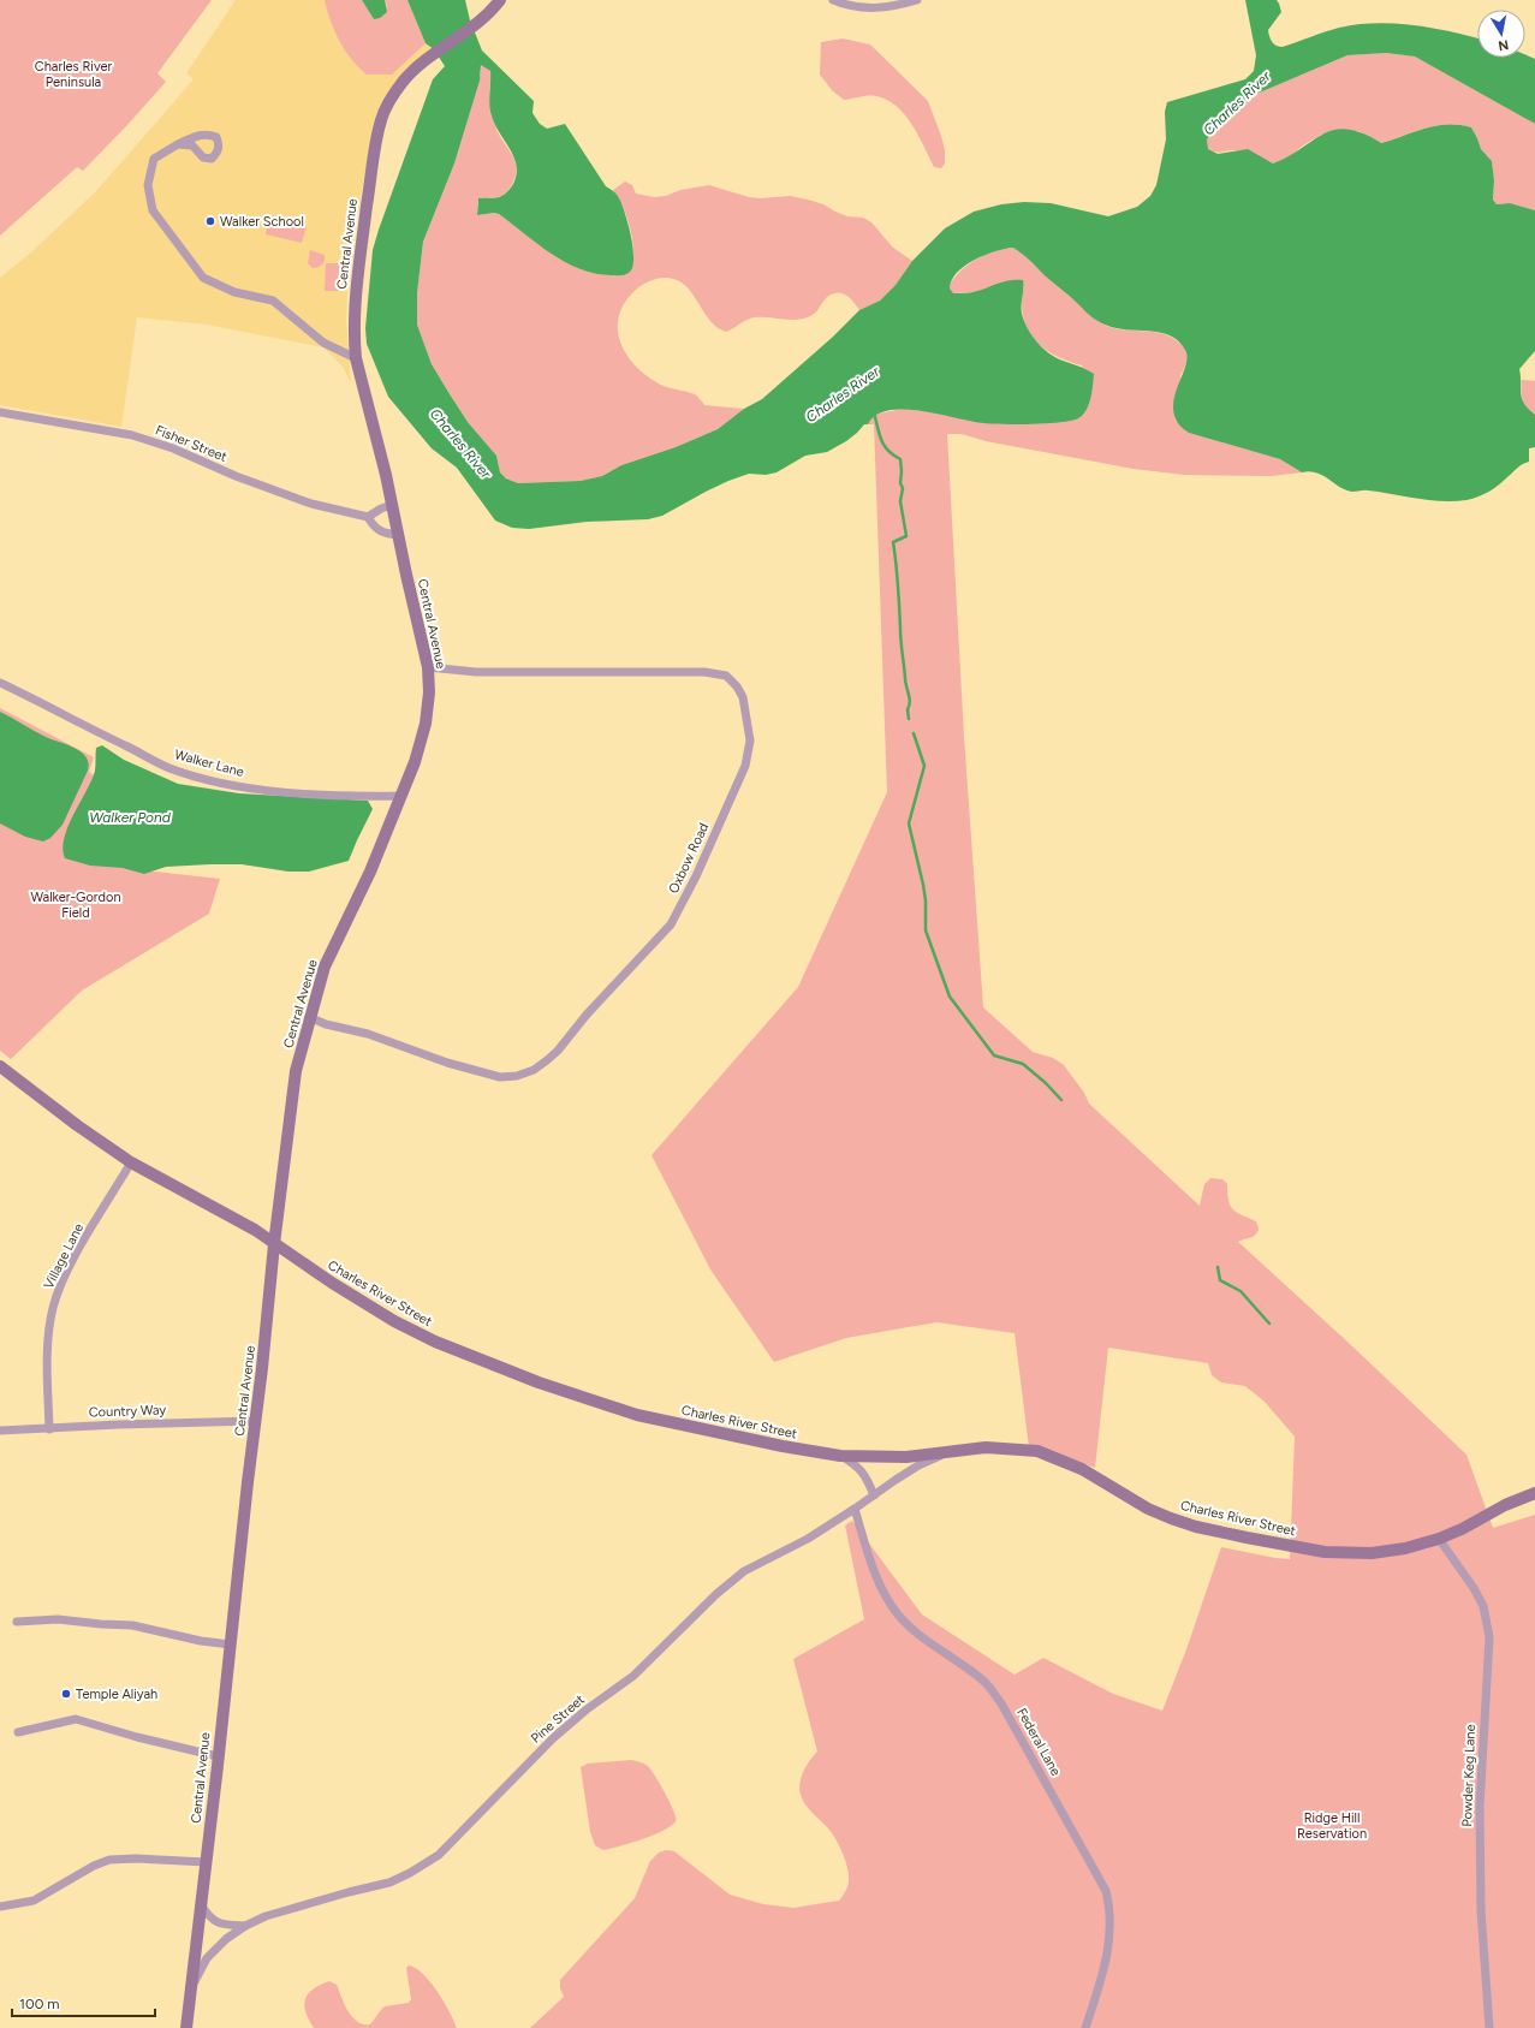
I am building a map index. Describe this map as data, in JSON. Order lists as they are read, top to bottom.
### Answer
{
  "streets": {
    "main road": ["Central Avenue", "Charles River Street"],
    "street": [
      "Fisher Street",
      "Walker Lane",
      "Oxbow Road",
      "Village Lane",
      "Country Way",
      "Pine Street",
      "Federal Lane",
      "Powder Keg Lane"
    ]
  },
  "crossings": [
    ["Central Avenue", "Walker Lane"],
    ["Central Avenue", "Oxbow Road"],
    ["Central Avenue", "Charles River Street"],
    ["Central Avenue", "Country Way"],
    ["Central Avenue", "Pine Street"],
    ["Village Lane", "Charles River Street"],
    ["Village Lane", "Country Way"],
    ["Charles River Street", "Pine Street"],
    ["Charles River Street", "Powder Keg Lane"],
    ["Pine Street", "Federal Lane"]
  ],
  "water": ["Charles River", "Walker Pond"],
  "parks": ["Charles River Peninsula", "Walker-Gordon Field", "Ridge Hill Reservation"],
  "places": ["Walker School", "Temple Aliyah"],
  "scale_bar": "100 m",
  "north": "bottom"
}
